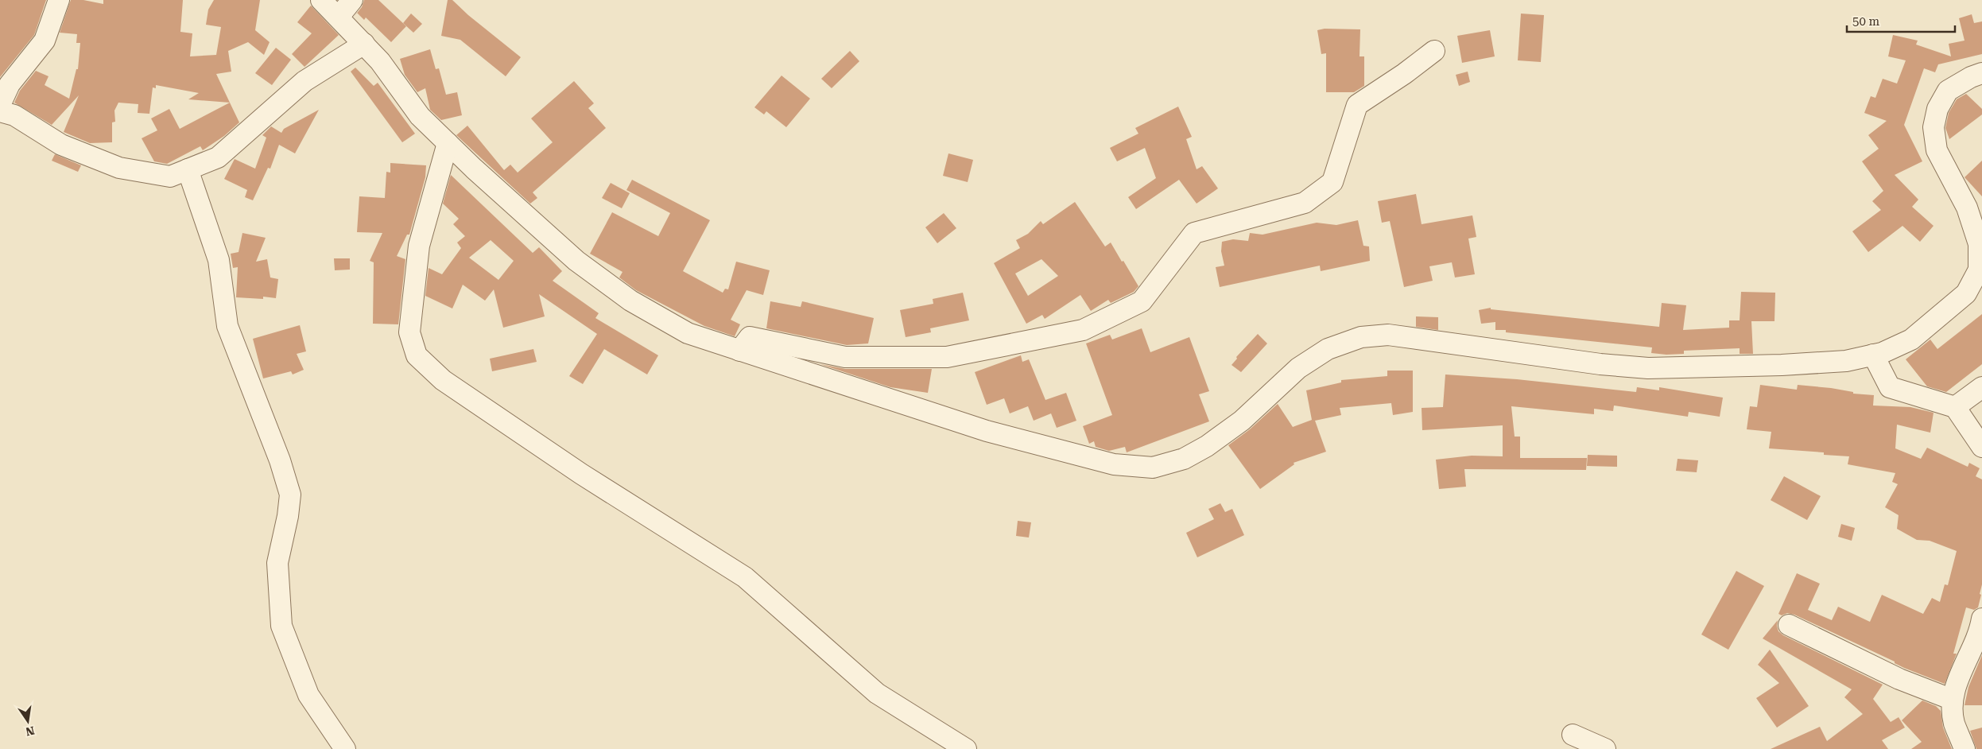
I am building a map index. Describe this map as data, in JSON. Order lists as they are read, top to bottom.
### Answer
{
  "scale_bar": "50 m",
  "north": "bottom"
}
